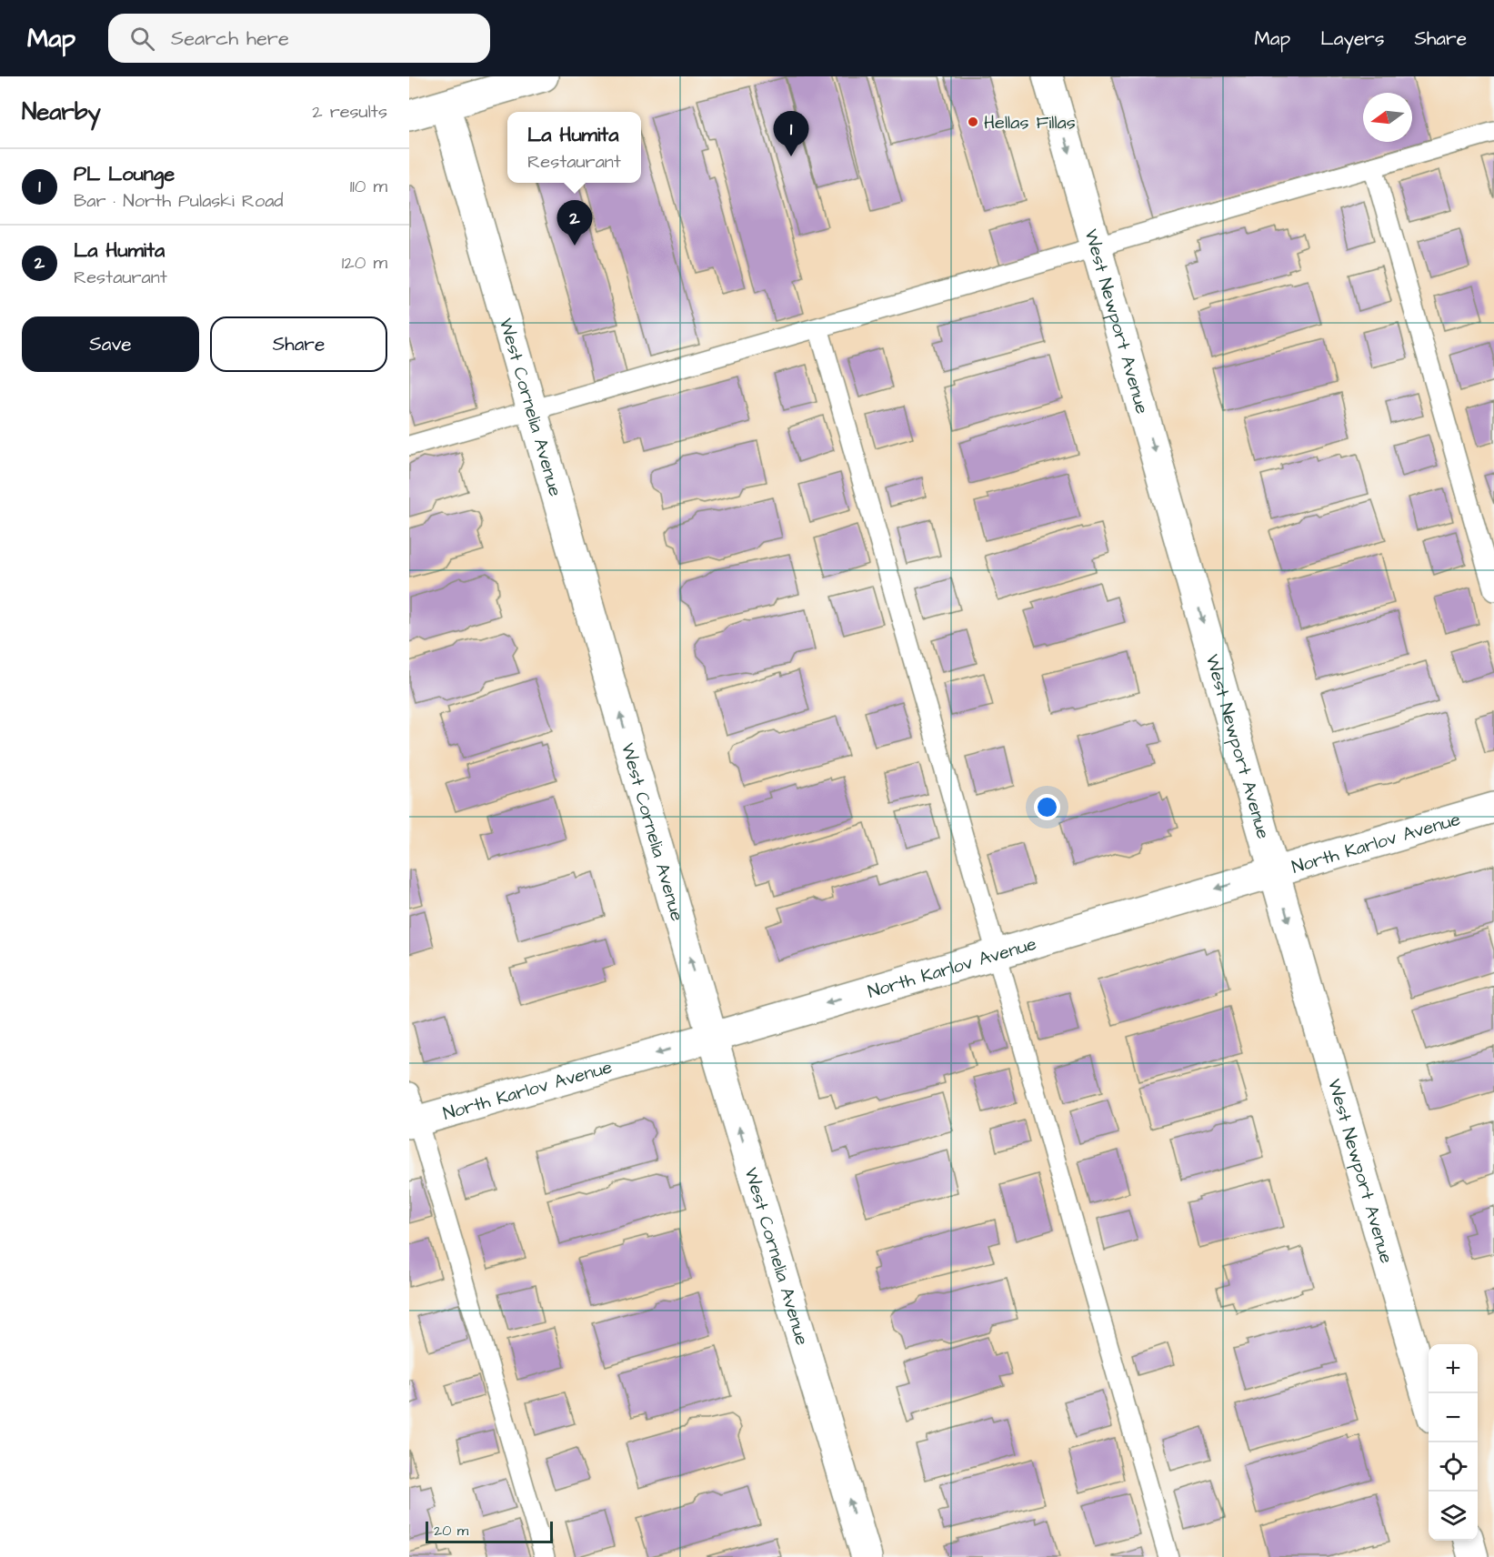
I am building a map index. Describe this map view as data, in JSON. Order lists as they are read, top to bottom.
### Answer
{
  "streets": {
    "street": ["West Newport Avenue", "West Cornelia Avenue", "North Karlov Avenue"]
  },
  "crossings": [
    ["West Newport Avenue", "North Karlov Avenue"],
    ["West Cornelia Avenue", "North Karlov Avenue"]
  ],
  "one_way": ["West Newport Avenue", "West Cornelia Avenue", "North Karlov Avenue"],
  "places": ["Hellas Fillas"],
  "scale_bar": "20 m",
  "north": "left",
  "page": {
    "header": "Map",
    "search": "Search here",
    "nav": ["Map", "Layers", "Share"],
    "heading": ["Nearby", "2 results"],
    "pins": ["1", "2"],
    "popup": ["La Humita", "Restaurant"],
    "list": [
      {
        "mark": "1",
        "name": "PL Lounge",
        "note": "Bar · North Pulaski Road",
        "value": "110 m"
      },
      {
        "mark": "2",
        "name": "La Humita",
        "note": "Restaurant",
        "value": "120 m"
      }
    ],
    "buttons": ["Save", "Share"],
    "map_buttons": ["+", "−"],
    "scale": "20 m"
  }
}
